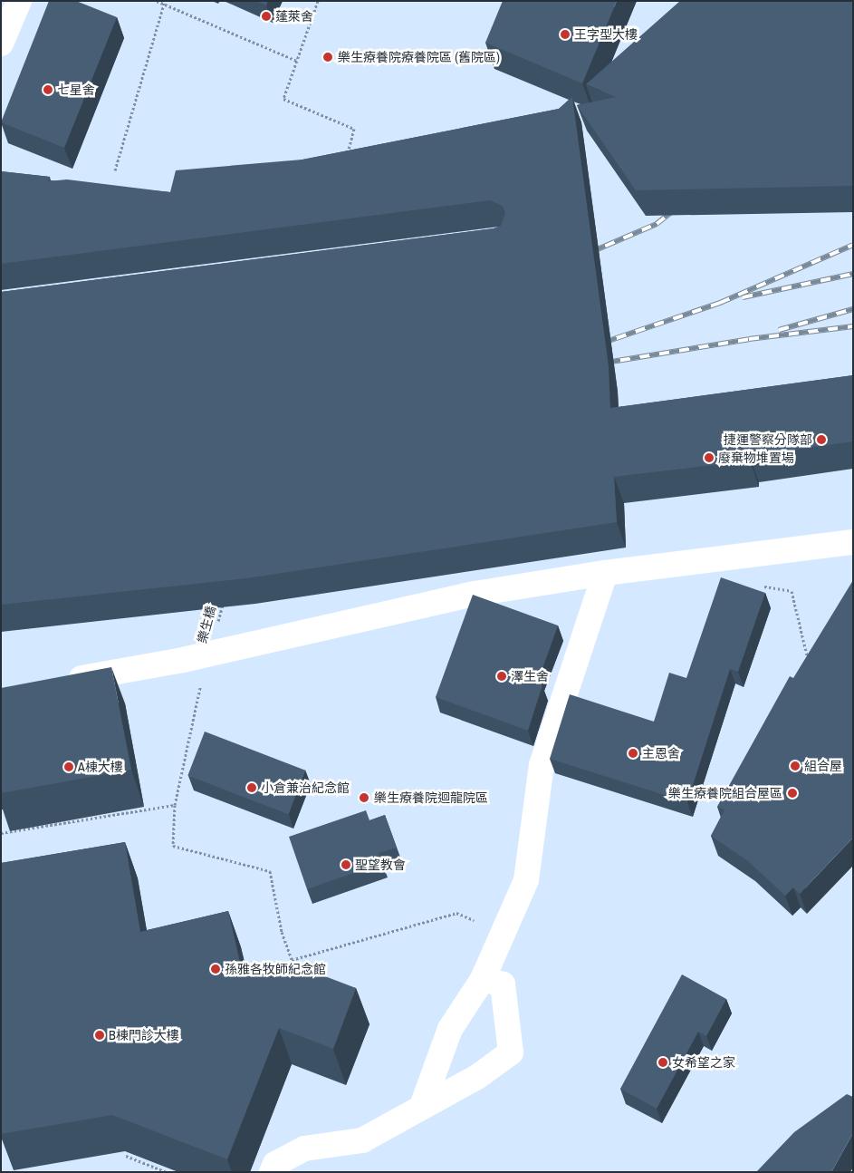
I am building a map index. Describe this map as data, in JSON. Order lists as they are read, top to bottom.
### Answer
{
  "streets": {
    "path": ["樂生橋"]
  },
  "places": [
    "蓬萊舍",
    "王字型大樓",
    "樂生療養院療養院區 (舊院區)",
    "七星舍",
    "捷運警察分隊部",
    "廢棄物堆置場",
    "澤生舍",
    "主恩舍",
    "組合屋",
    "A棟大樓",
    "小倉兼治紀念館",
    "樂生療養院組合屋區",
    "樂生療養院迴龍院區",
    "聖望教會",
    "孫雅各牧師紀念館",
    "B棟門診大樓",
    "女希望之家"
  ]
}
